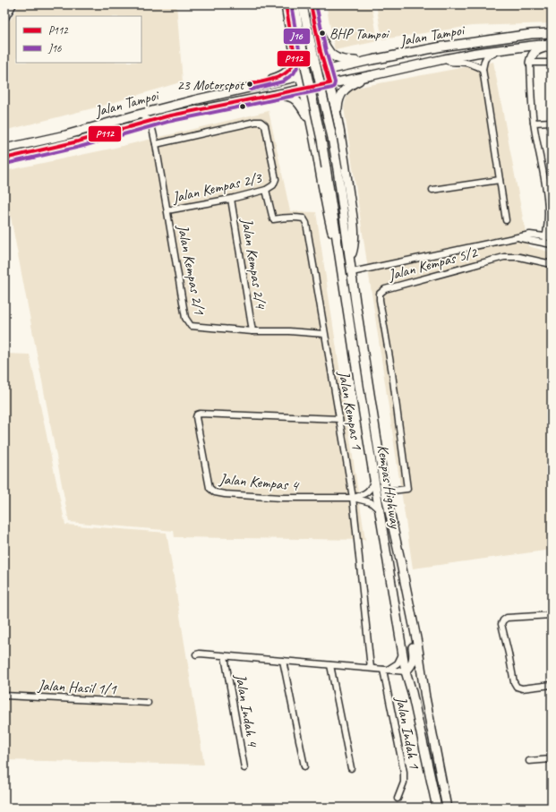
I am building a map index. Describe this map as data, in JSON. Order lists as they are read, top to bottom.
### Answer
{
  "streets": {
    "main road": ["Jalan Tampoi", "Kempas Highway"],
    "street": [
      "Jalan Kempas 2/3",
      "Jalan Kempas 2/4",
      "Jalan Kempas 5/2",
      "Jalan Kempas 2/1",
      "Jalan Kempas 1",
      "Jalan Kempas 4",
      "Jalan Hasil 1/1",
      "Jalan Indah 4",
      "Jalan Indah 1"
    ]
  },
  "crossings": [
    ["Jalan Tampoi", "Jalan Kempas 2/1"],
    ["Jalan Kempas 2/3", "Jalan Kempas 2/4"],
    ["Jalan Kempas 2/3", "Jalan Kempas 2/1"],
    ["Jalan Kempas 2/3", "Jalan Kempas 1"],
    ["Jalan Kempas 2/4", "Jalan Kempas 2/1"],
    ["Jalan Kempas 5/2", "Kempas Highway"],
    ["Jalan Kempas 2/1", "Jalan Kempas 1"],
    ["Jalan Kempas 1", "Jalan Kempas 4"]
  ],
  "places": ["BHP Tampoi", "23 Motorspot"],
  "lines": ["transit line P112", "transit line J16"],
  "legend": ["P112", "J16"]
}
